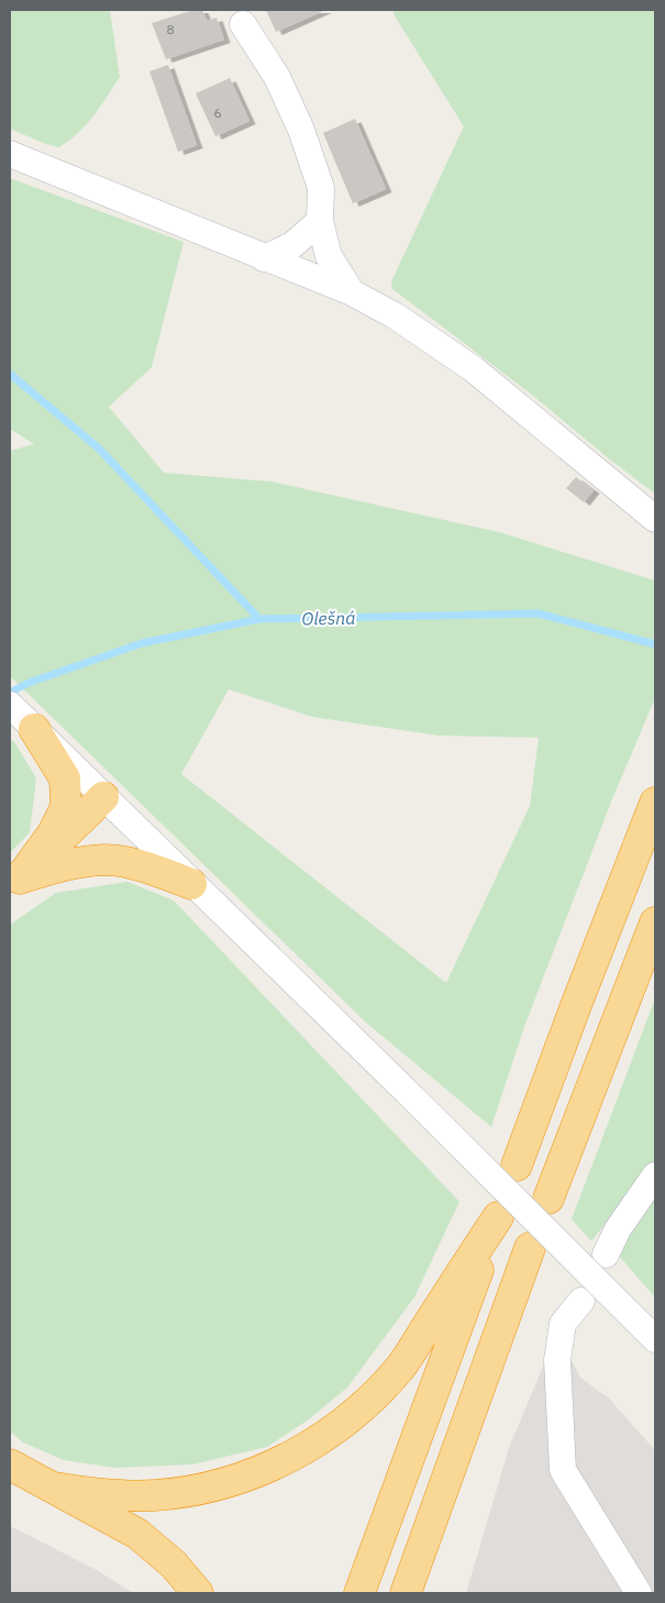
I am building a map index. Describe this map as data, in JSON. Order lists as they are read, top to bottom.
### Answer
{
  "water": ["Olešná"],
  "house_numbers": ["8", "6"]
}
